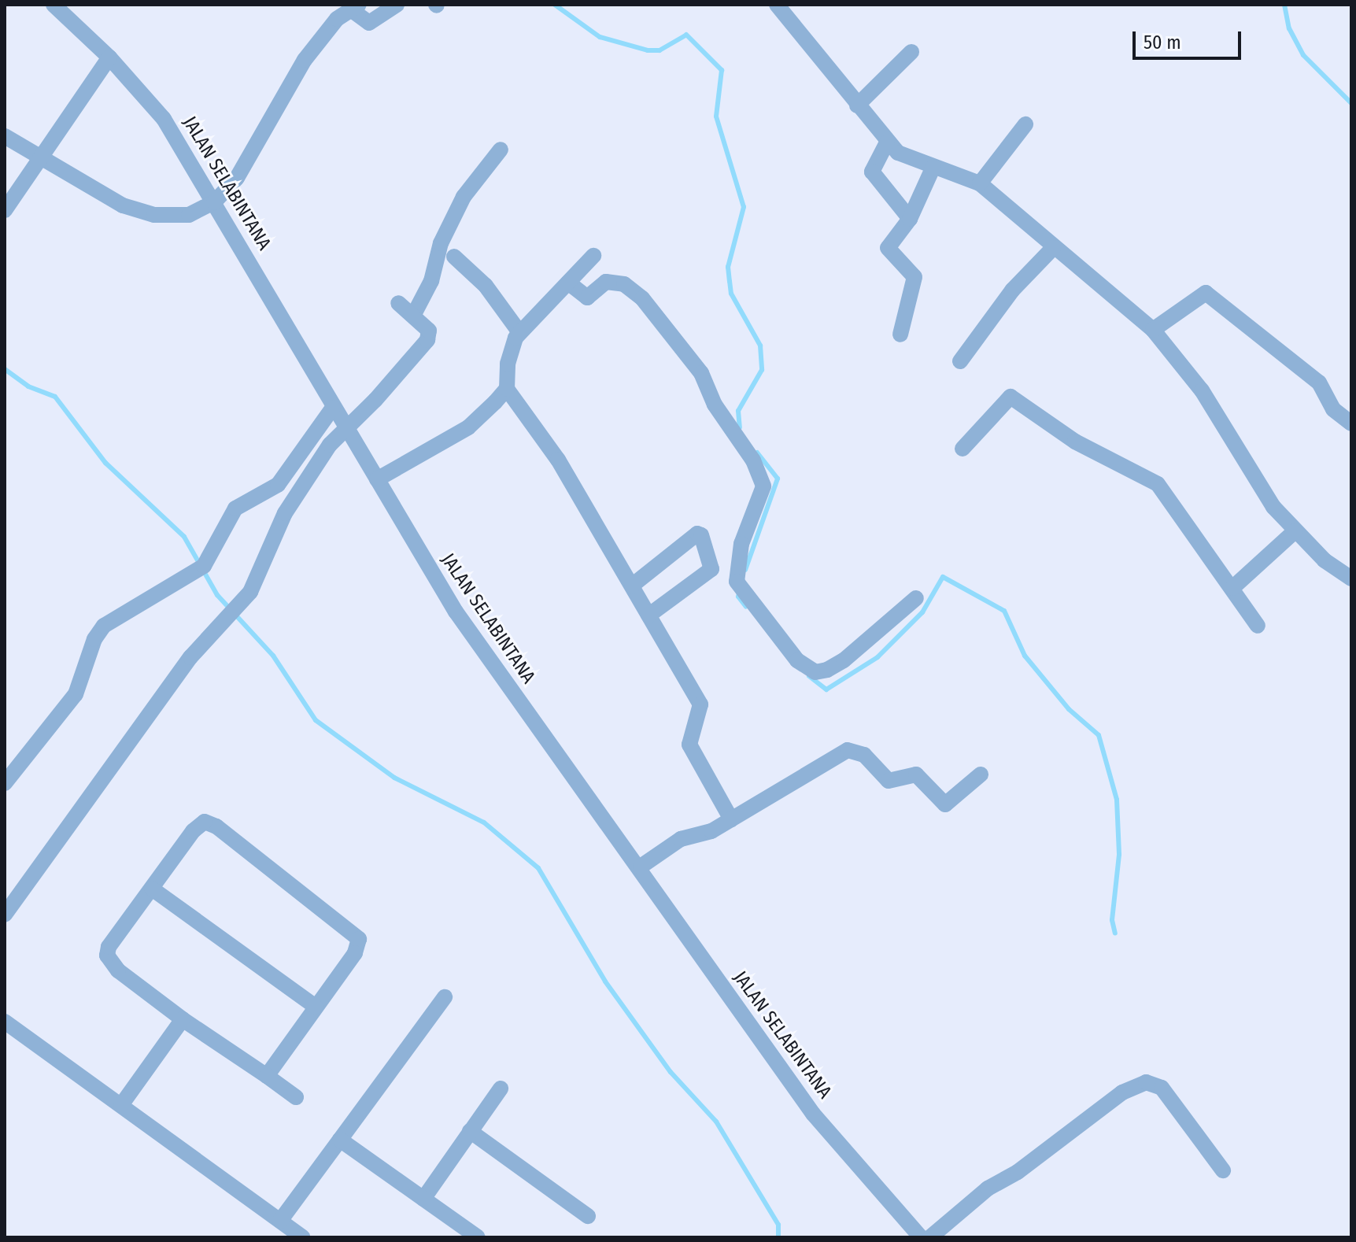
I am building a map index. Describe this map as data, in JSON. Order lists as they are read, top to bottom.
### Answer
{
  "streets": {
    "street": ["JALAN SELABINTANA"]
  },
  "scale_bar": "50 m"
}
